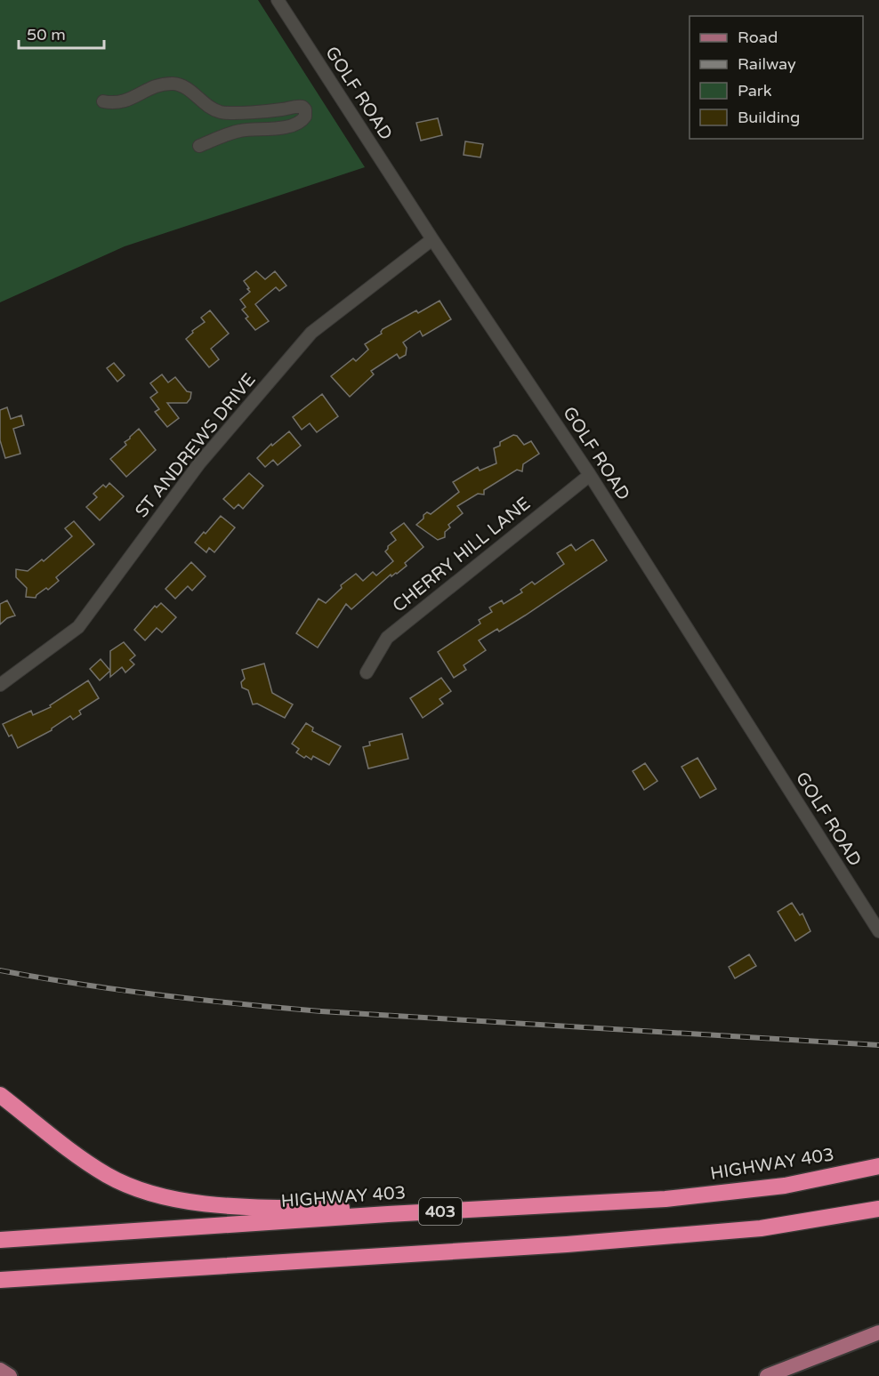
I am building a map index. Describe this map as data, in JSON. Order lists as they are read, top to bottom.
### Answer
{
  "streets": {
    "highway": ["HIGHWAY 403", "403"],
    "street": ["GOLF ROAD", "ST ANDREWS DRIVE", "CHERRY HILL LANE"]
  },
  "crossings": [
    ["GOLF ROAD", "ST ANDREWS DRIVE"],
    ["GOLF ROAD", "CHERRY HILL LANE"]
  ],
  "legend": [
    "Road",
    "Railway",
    "Park",
    "Building"
  ],
  "scale_bar": "50 m"
}
